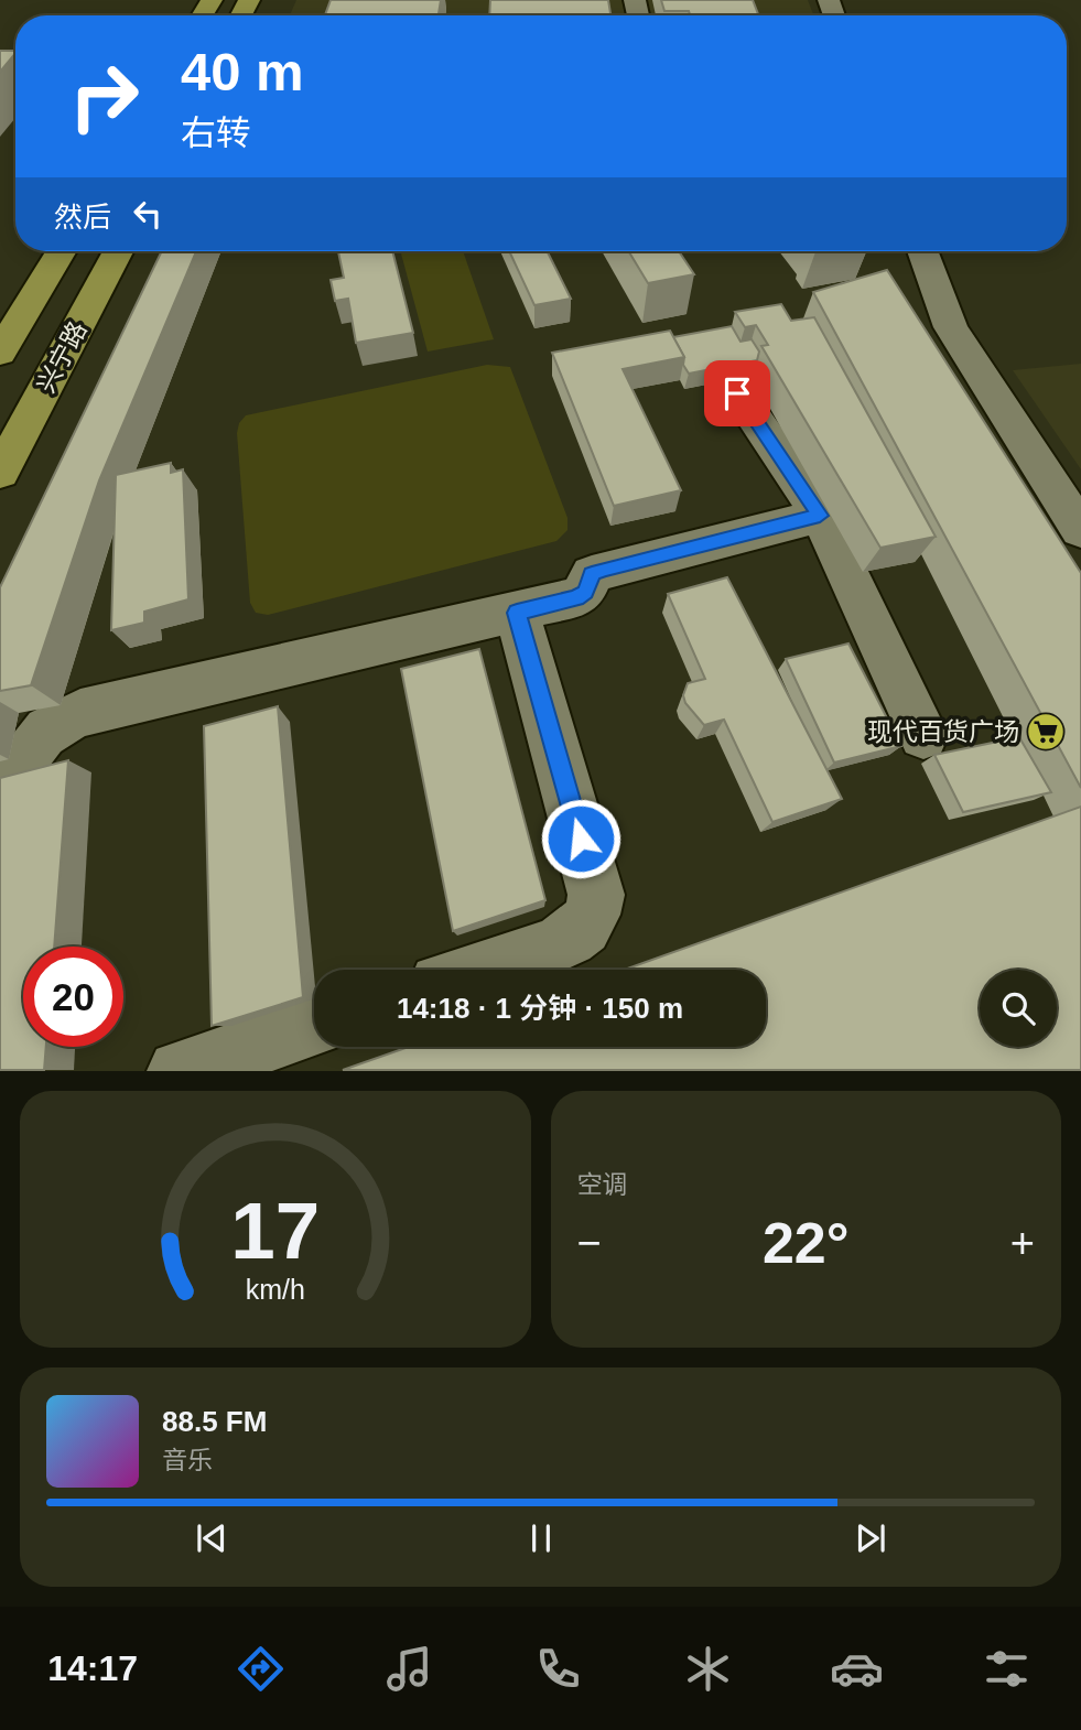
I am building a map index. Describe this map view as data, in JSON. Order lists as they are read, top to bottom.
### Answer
{
  "streets": {
    "main road": ["兴宁路"]
  },
  "places": {
    "supermarket": ["现代百货广场"]
  },
  "page": {
    "turn": ["40 m", "右转"],
    "then": "然后",
    "limit": "20",
    "trip": "14:18 · 1 分钟 · 150 m",
    "tile": "空调",
    "heat": ["−", "22°", "+"],
    "song": ["88.5 FM", "音乐"],
    "tabs": "14:17",
    "gauge": ["17", "km/h"]
  }
}
